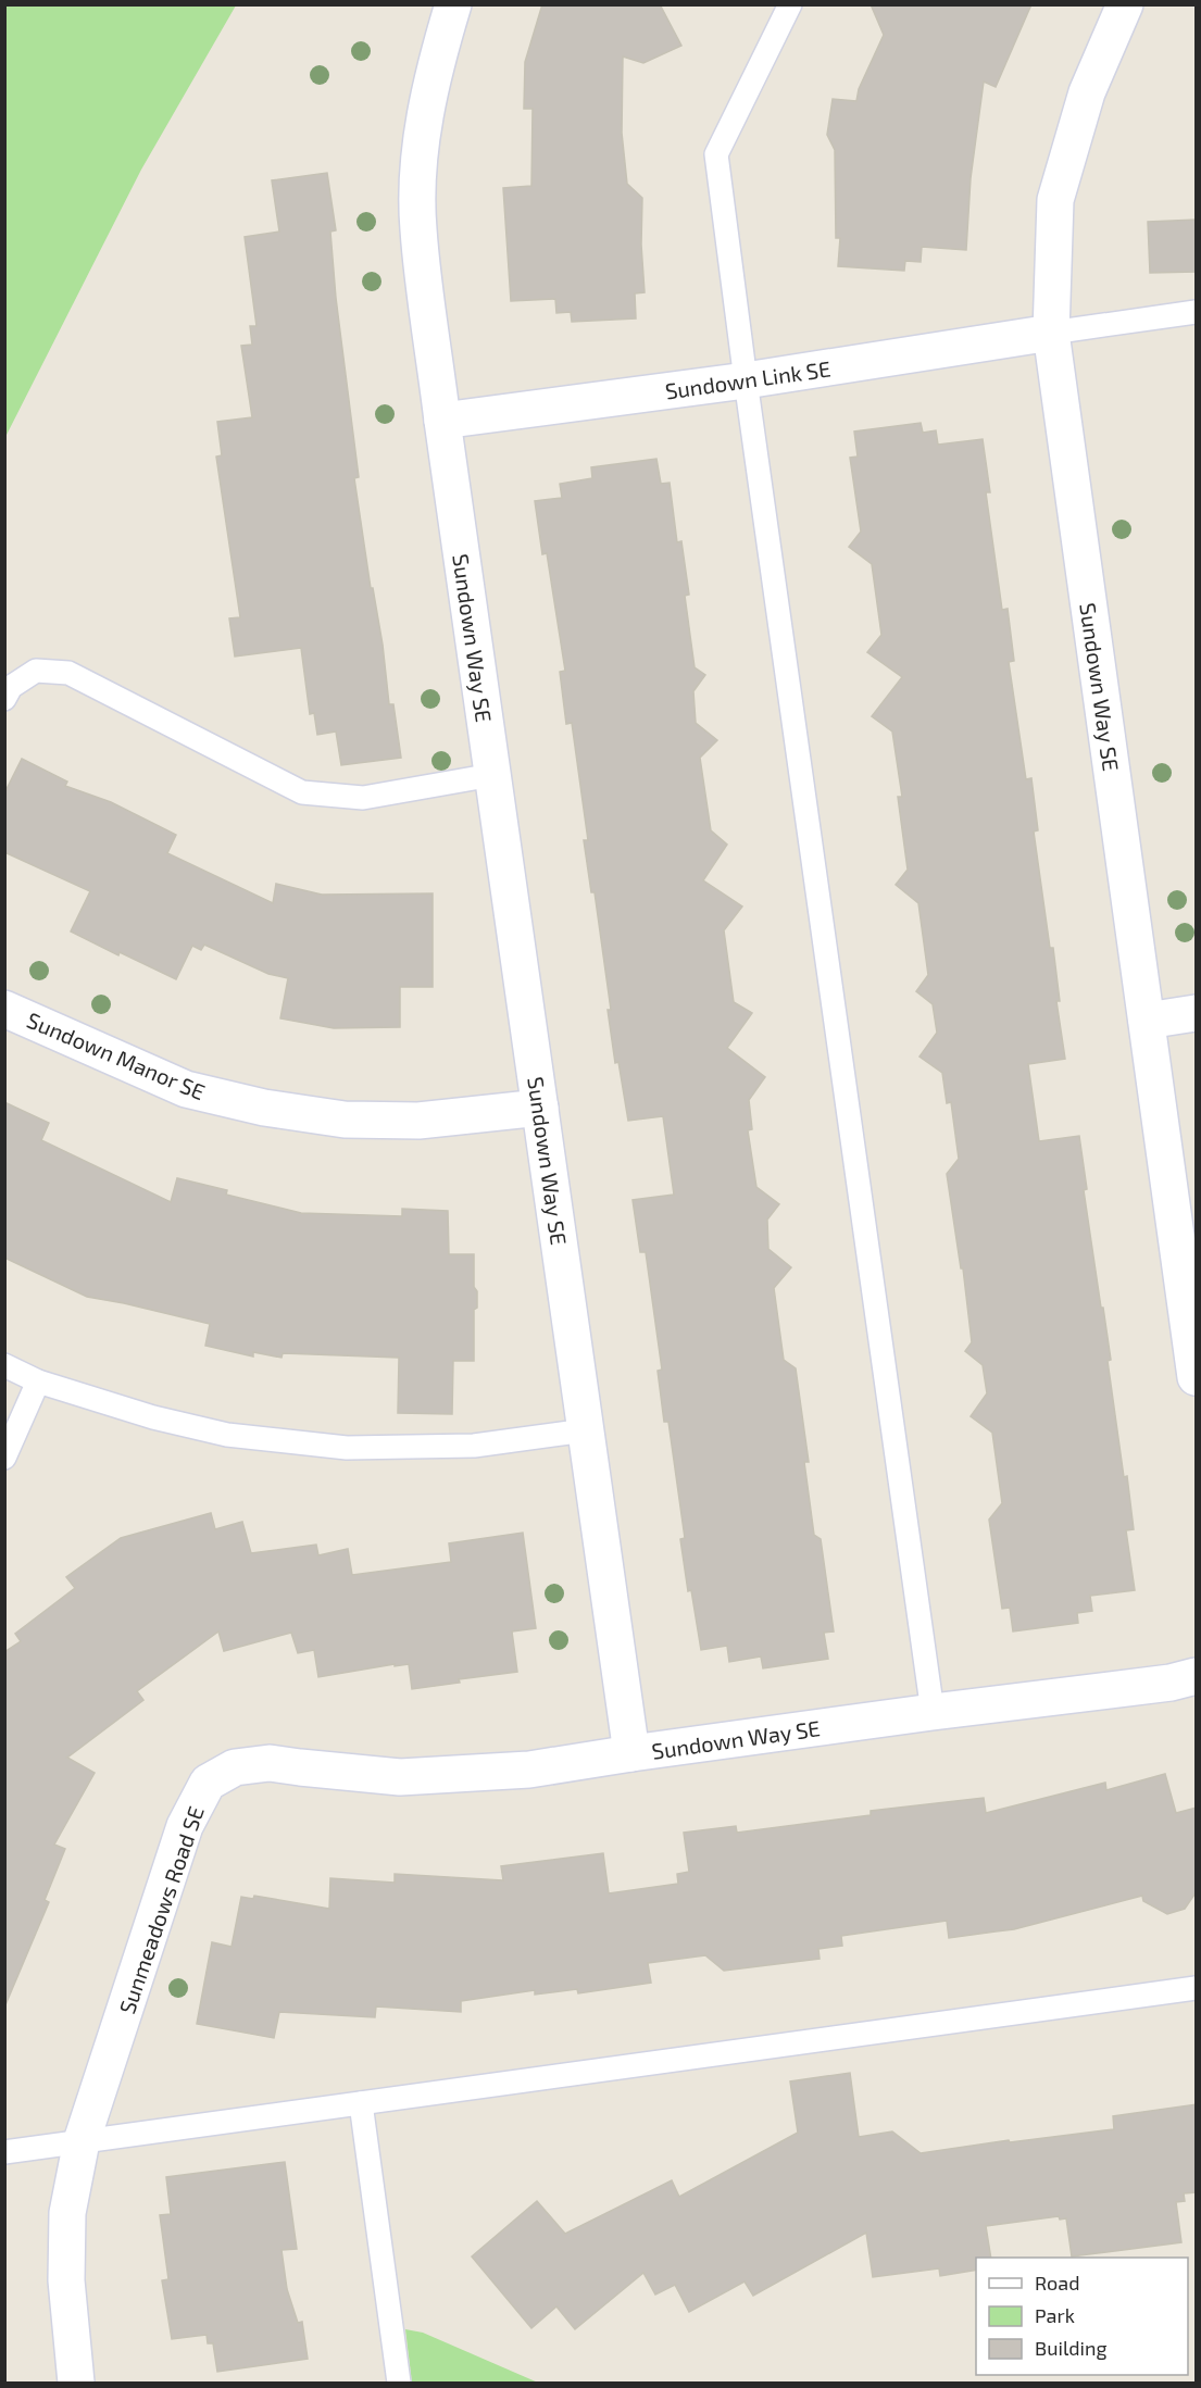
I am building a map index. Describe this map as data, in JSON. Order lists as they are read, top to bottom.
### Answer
{
  "streets": {
    "street": [
      "Sundown Link SE",
      "Sundown Way SE",
      "Sundown Manor SE",
      "Sunmeadows Road SE"
    ]
  },
  "crossings": [
    ["Sundown Link SE", "Sundown Way SE"],
    ["Sundown Way SE", "Sundown Manor SE"],
    ["Sundown Way SE", "Sunmeadows Road SE"]
  ],
  "legend": ["Road", "Park", "Building"]
}
